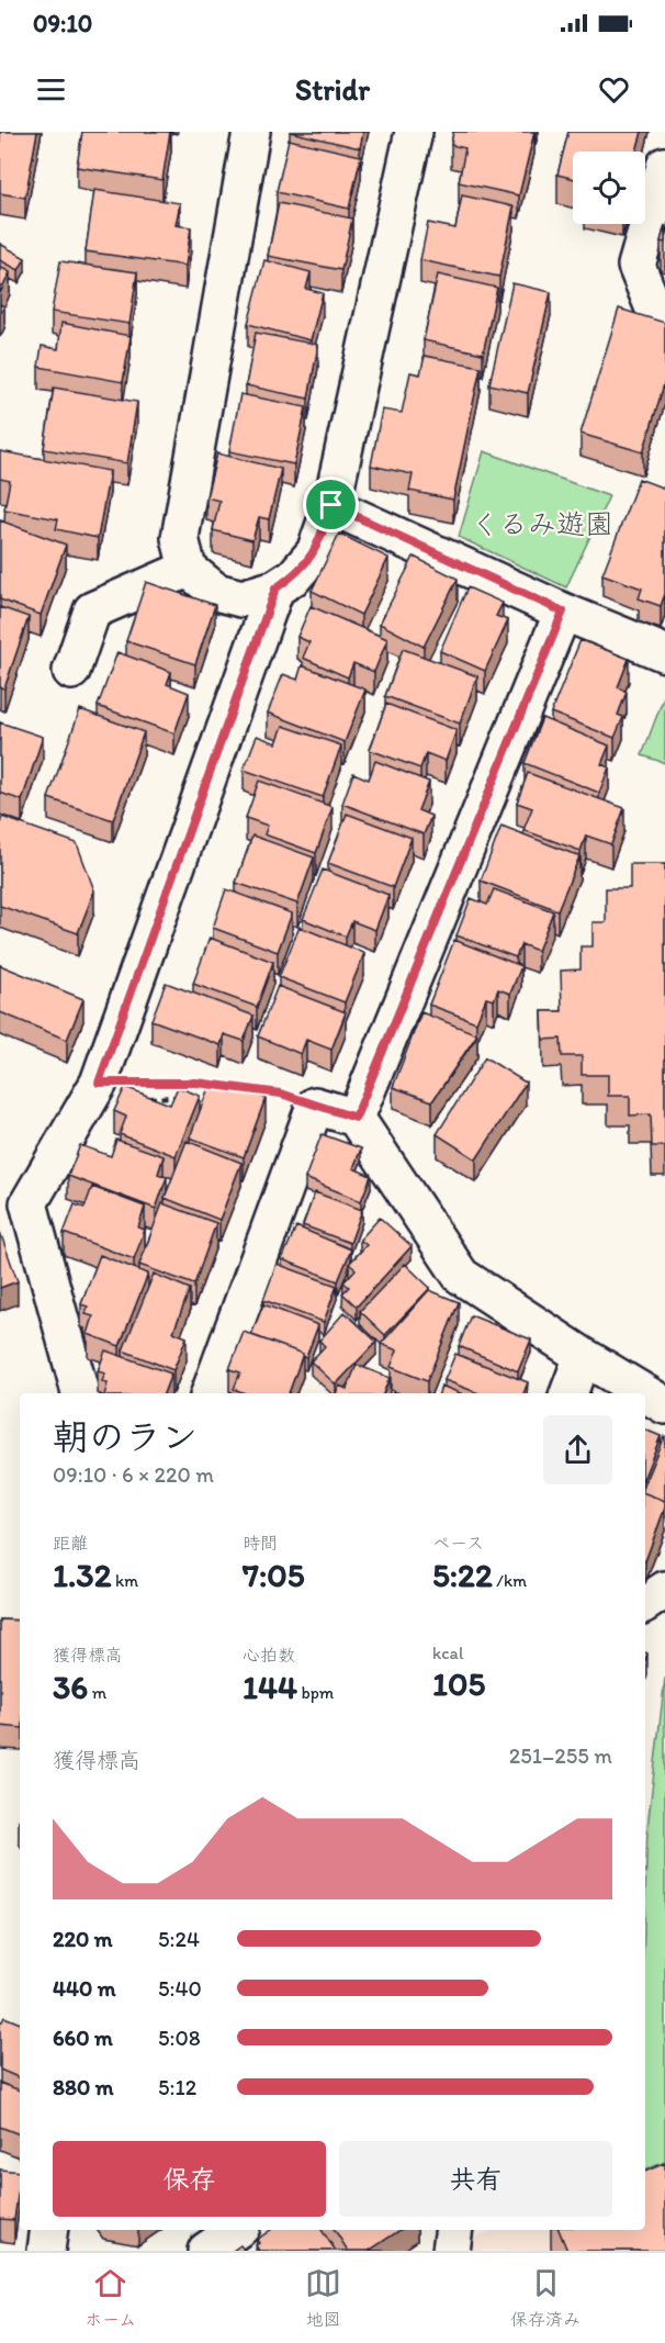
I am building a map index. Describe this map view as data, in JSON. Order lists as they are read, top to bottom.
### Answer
{
  "parks": ["くるみ遊園"],
  "page": {
    "status": "09:10",
    "header": "Stridr",
    "heading": ["朝のラン", "09:10 · 6 × 220 m"],
    "stats": [
      ["距離", "1.32 km"],
      ["時間", "7:05"],
      ["ペース", "5:22 /km"],
      ["獲得標高", "36 m"],
      ["心拍数", "144 bpm"],
      ["kcal", "105"]
    ],
    "chart": ["獲得標高", "251–255 m"],
    "list": [
      {
        "name": "220 m",
        "note": "5:24"
      },
      {
        "name": "440 m",
        "note": "5:40"
      },
      {
        "name": "660 m",
        "note": "5:08"
      },
      {
        "name": "880 m",
        "note": "5:12"
      }
    ],
    "buttons": ["保存", "共有"],
    "tabs": ["ホーム", "地図", "保存済み"]
  }
}
